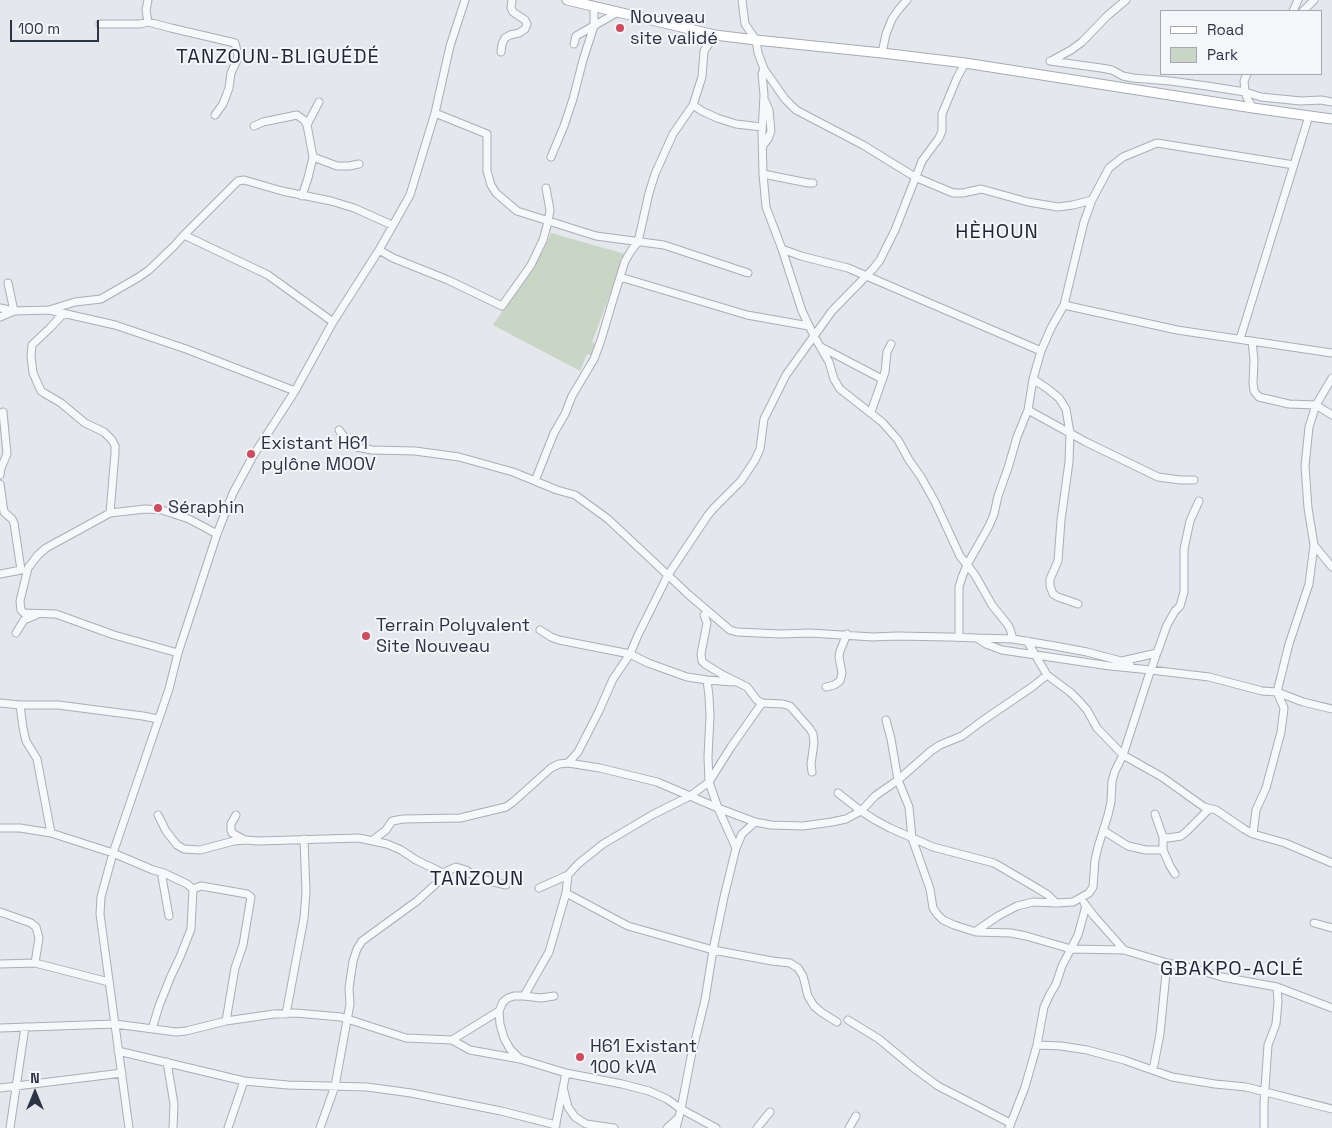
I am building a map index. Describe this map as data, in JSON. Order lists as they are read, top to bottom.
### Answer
{
  "districts": [
    "TANZOUN-BLIGUÉDÉ",
    "HÈHOUN",
    "TANZOUN",
    "GBAKPO-ACLÉ"
  ],
  "places": [
    "Nouveau site validé",
    "Existant H61 pylône MOOV",
    "Séraphin",
    "Terrain Polyvalent Site Nouveau",
    "H61 Existant 100 kVA"
  ],
  "legend": ["Road", "Park"],
  "scale_bar": "100 m",
  "north": "top"
}
